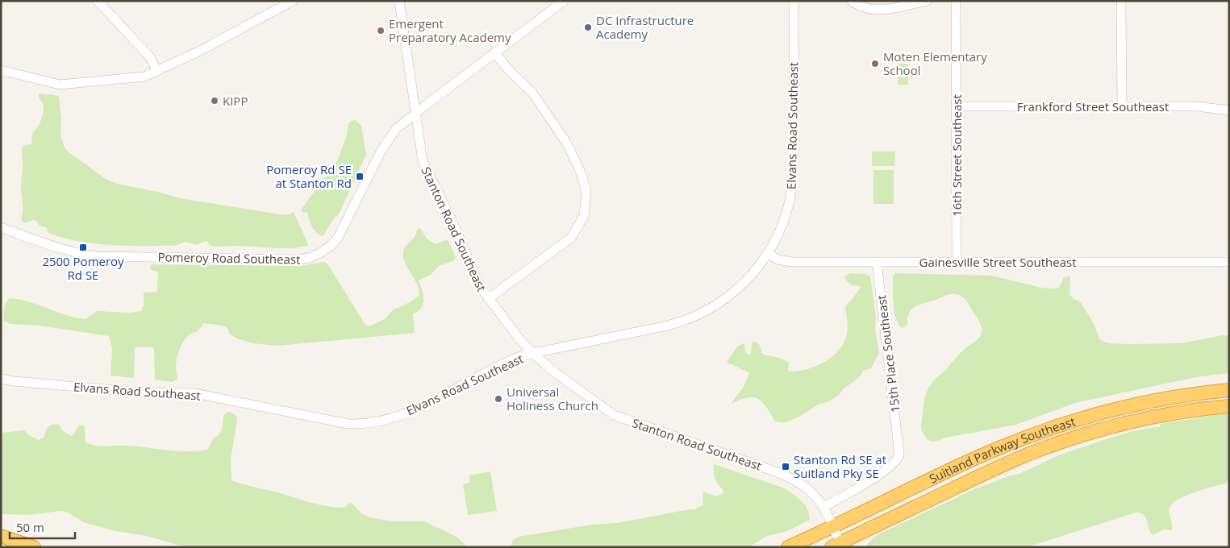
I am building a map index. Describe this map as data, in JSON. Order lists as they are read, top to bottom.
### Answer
{
  "streets": {
    "highway": ["Suitland Parkway Southeast"],
    "street": [
      "Frankford Street Southeast",
      "Elvans Road Southeast",
      "16th Street Southeast",
      "Stanton Road Southeast",
      "Pomeroy Road Southeast",
      "Gainesville Street Southeast",
      "15th Place Southeast"
    ]
  },
  "crossings": [
    ["Frankford Street Southeast", "16th Street Southeast"],
    ["Elvans Road Southeast", "Stanton Road Southeast"],
    ["Elvans Road Southeast", "Gainesville Street Southeast"],
    ["16th Street Southeast", "Gainesville Street Southeast"],
    ["Stanton Road Southeast", "Pomeroy Road Southeast"],
    ["Stanton Road Southeast", "15th Place Southeast"],
    ["Stanton Road Southeast", "Suitland Parkway Southeast"],
    ["Gainesville Street Southeast", "15th Place Southeast"]
  ],
  "places": {
    "other": [
      "DC Infrastructure Academy",
      "Emergent Preparatory Academy",
      "Moten Elementary School",
      "KIPP",
      "Universal Holiness Church"
    ],
    "transit": ["Pomeroy Rd SE at Stanton Rd", "2500 Pomeroy Rd SE", "Stanton Rd SE at Suitland Pky SE"]
  },
  "scale_bar": "50 m"
}
